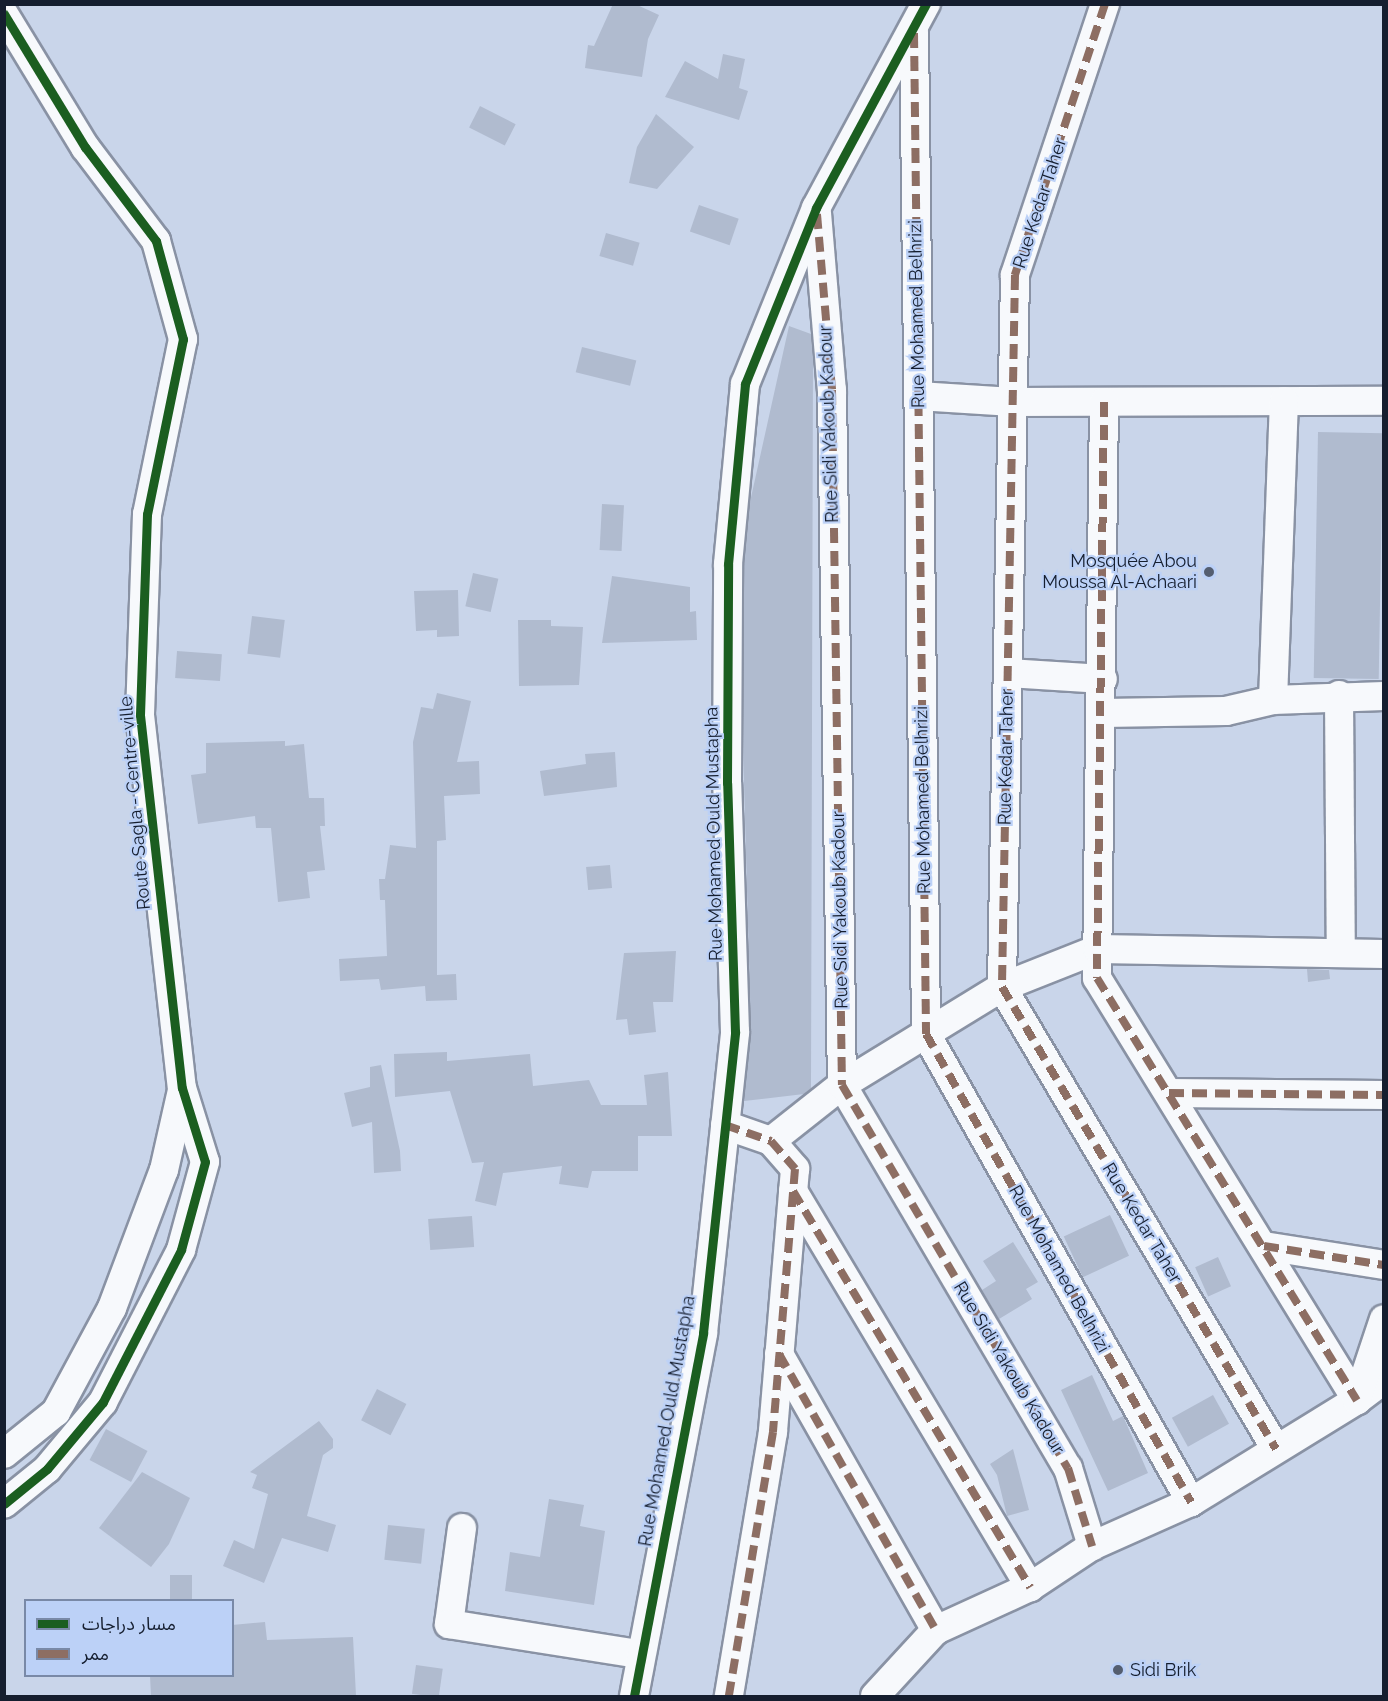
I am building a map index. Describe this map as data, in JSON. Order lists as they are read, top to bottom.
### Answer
{
  "streets": {
    "street": [
      "Rue Kedar Taher",
      "Rue Mohamed Belhrizi",
      "Rue Sidi Yakoub Kadour",
      "Route Sagla - Centre-ville",
      "Rue Mohamed Ould Mustapha"
    ]
  },
  "crossings": [
    ["Rue Mohamed Belhrizi", "Rue Mohamed Ould Mustapha"],
    ["Rue Sidi Yakoub Kadour", "Rue Mohamed Ould Mustapha"]
  ],
  "places": ["Mosquée Abou Moussa Al-Achaari", "Sidi Brik"],
  "legend": ["مسار دراجات", "ممر"]
}
